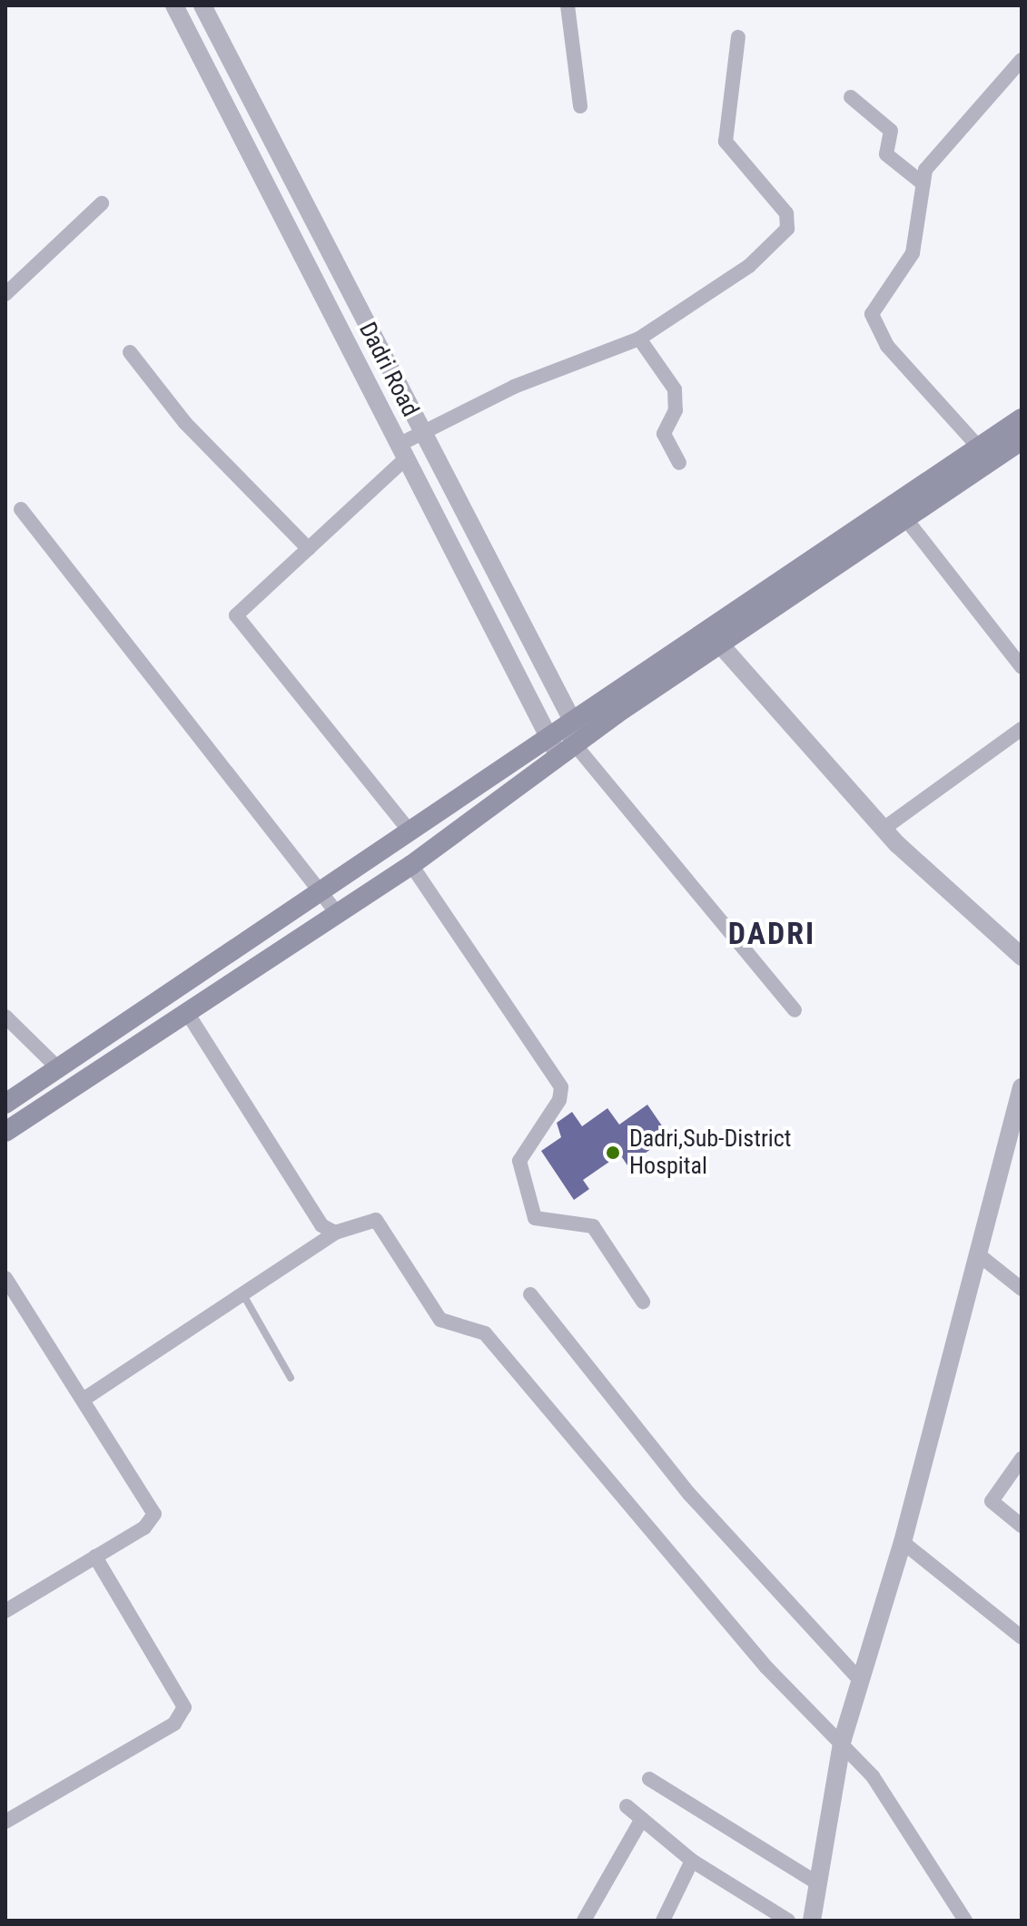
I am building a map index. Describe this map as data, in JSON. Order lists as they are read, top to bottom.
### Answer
{
  "streets": {
    "street": ["Dadri Road"]
  },
  "districts": ["DADRI"],
  "places": ["Dadri,Sub-District Hospital"]
}
